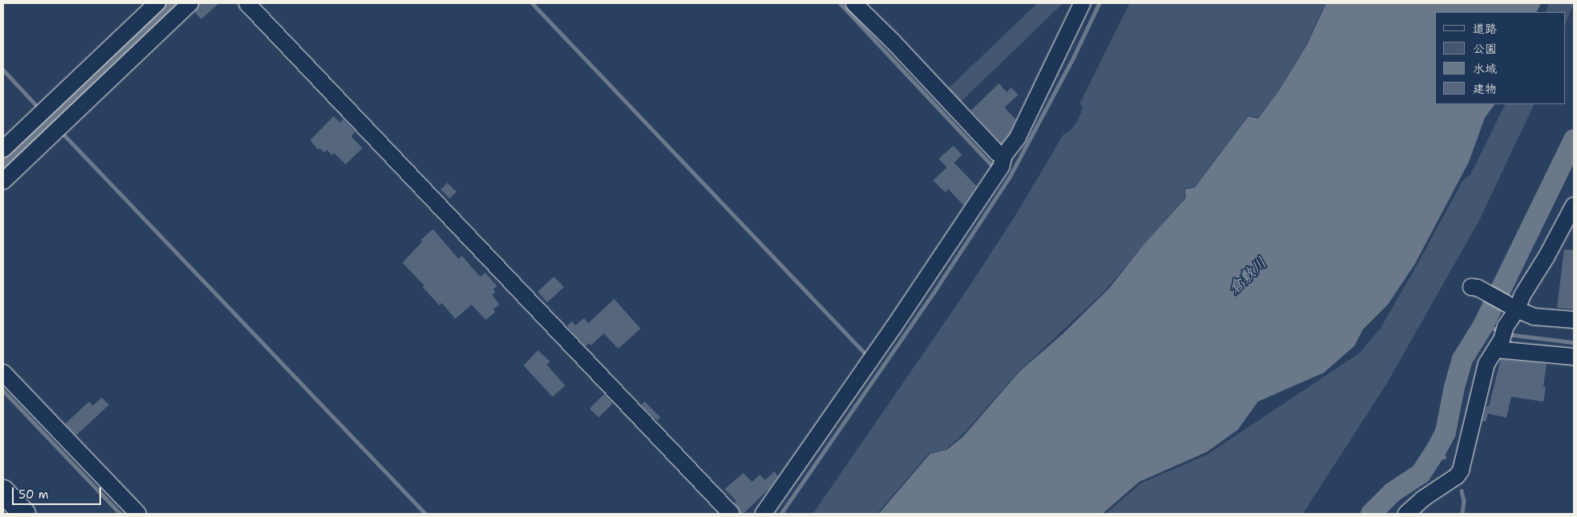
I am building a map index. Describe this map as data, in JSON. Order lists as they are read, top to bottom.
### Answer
{
  "water": ["倉敷川"],
  "legend": [
    "道路",
    "公園",
    "水域",
    "建物"
  ],
  "scale_bar": "50 m"
}
